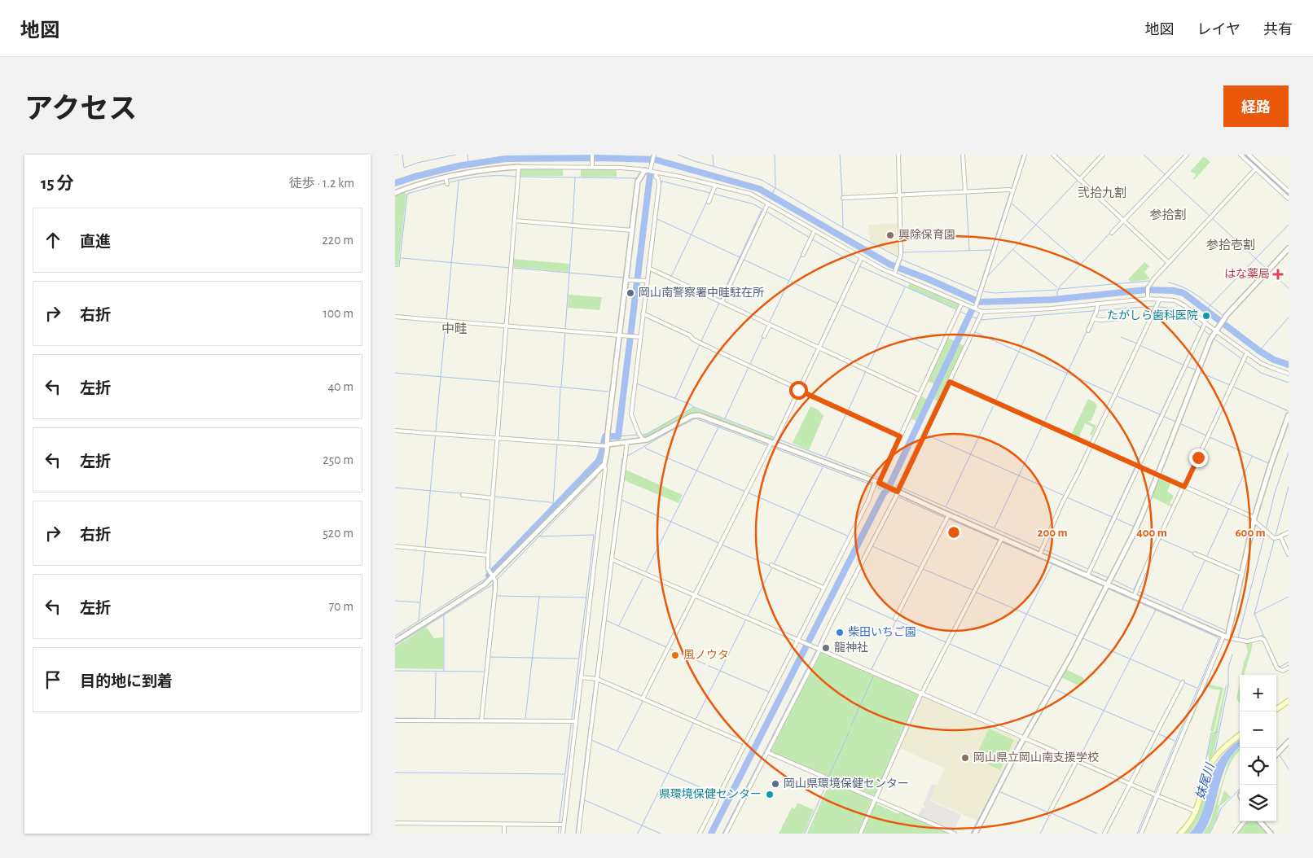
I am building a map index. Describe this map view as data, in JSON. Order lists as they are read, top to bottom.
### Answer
{
  "districts": [
    "弐拾九割",
    "参拾割",
    "参拾壱割",
    "中畦"
  ],
  "water": ["妹尾川"],
  "places": {
    "other": [
      "興除保育園",
      "岡山南警察署中畦駐在所",
      "たがしら歯科医院",
      "柴田いちご園",
      "龍神社",
      "風ノウタ",
      "岡山県立岡山南支援学校",
      "岡山県環境保健センター",
      "県環境保健センター"
    ],
    "health": ["はな薬局"]
  },
  "page": {
    "header": "地図",
    "nav": ["地図", "レイヤ", "共有"],
    "title": "アクセス",
    "buttons": "経路",
    "heading": ["15 分", "徒歩 · 1.2 km"],
    "list": [
      ["直進", "220 m"],
      ["右折", "100 m"],
      ["左折", "40 m"],
      ["左折", "250 m"],
      ["右折", "520 m"],
      ["左折", "70 m"],
      "目的地に到着"
    ],
    "map_buttons": ["+", "−"]
  },
  "rings": ["200 m", "400 m", "600 m"]
}
